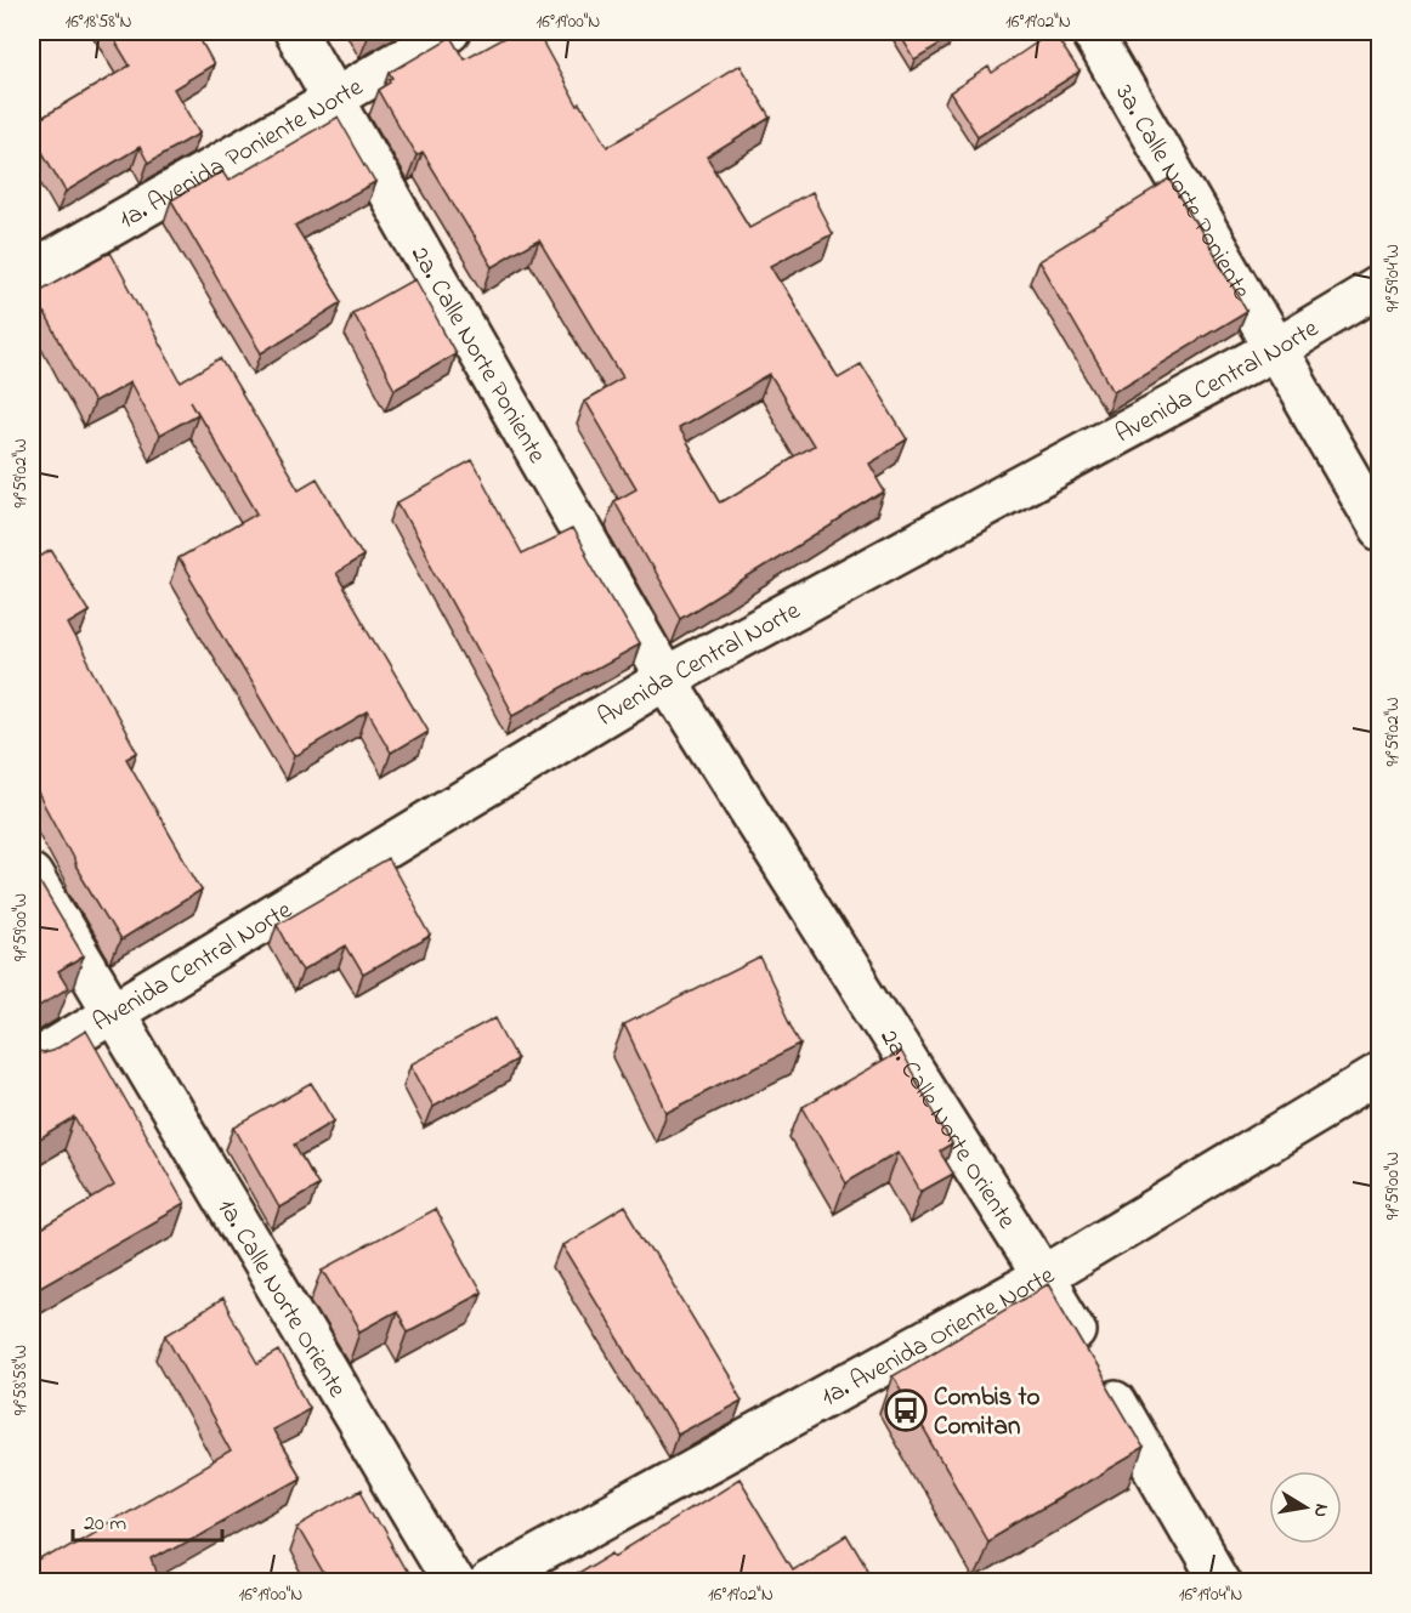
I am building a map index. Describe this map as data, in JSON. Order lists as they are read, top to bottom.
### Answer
{
  "streets": {
    "street": [
      "1a. Avenida Poniente Norte",
      "3a. Calle Norte Poniente",
      "2a. Calle Norte Poniente",
      "Avenida Central Norte",
      "2a. Calle Norte Oriente",
      "1a. Calle Norte Oriente",
      "1a. Avenida Oriente Norte"
    ]
  },
  "crossings": [
    ["1a. Avenida Poniente Norte", "2a. Calle Norte Poniente"],
    ["3a. Calle Norte Poniente", "Avenida Central Norte"],
    ["2a. Calle Norte Poniente", "Avenida Central Norte"],
    ["2a. Calle Norte Poniente", "2a. Calle Norte Oriente"],
    ["Avenida Central Norte", "2a. Calle Norte Oriente"],
    ["Avenida Central Norte", "1a. Calle Norte Oriente"],
    ["2a. Calle Norte Oriente", "1a. Avenida Oriente Norte"]
  ],
  "places": {
    "bus stop": ["Combis to Comitan"]
  },
  "scale_bar": "20 m",
  "north": "right",
  "coordinates": [
    "16°18'58\"N",
    "16°19'00\"N",
    "16°19'02\"N",
    "91°59'04\"W",
    "91°59'02\"W",
    "91°59'00\"W",
    "91°58'58\"W",
    "16°19'04\"N"
  ]
}
